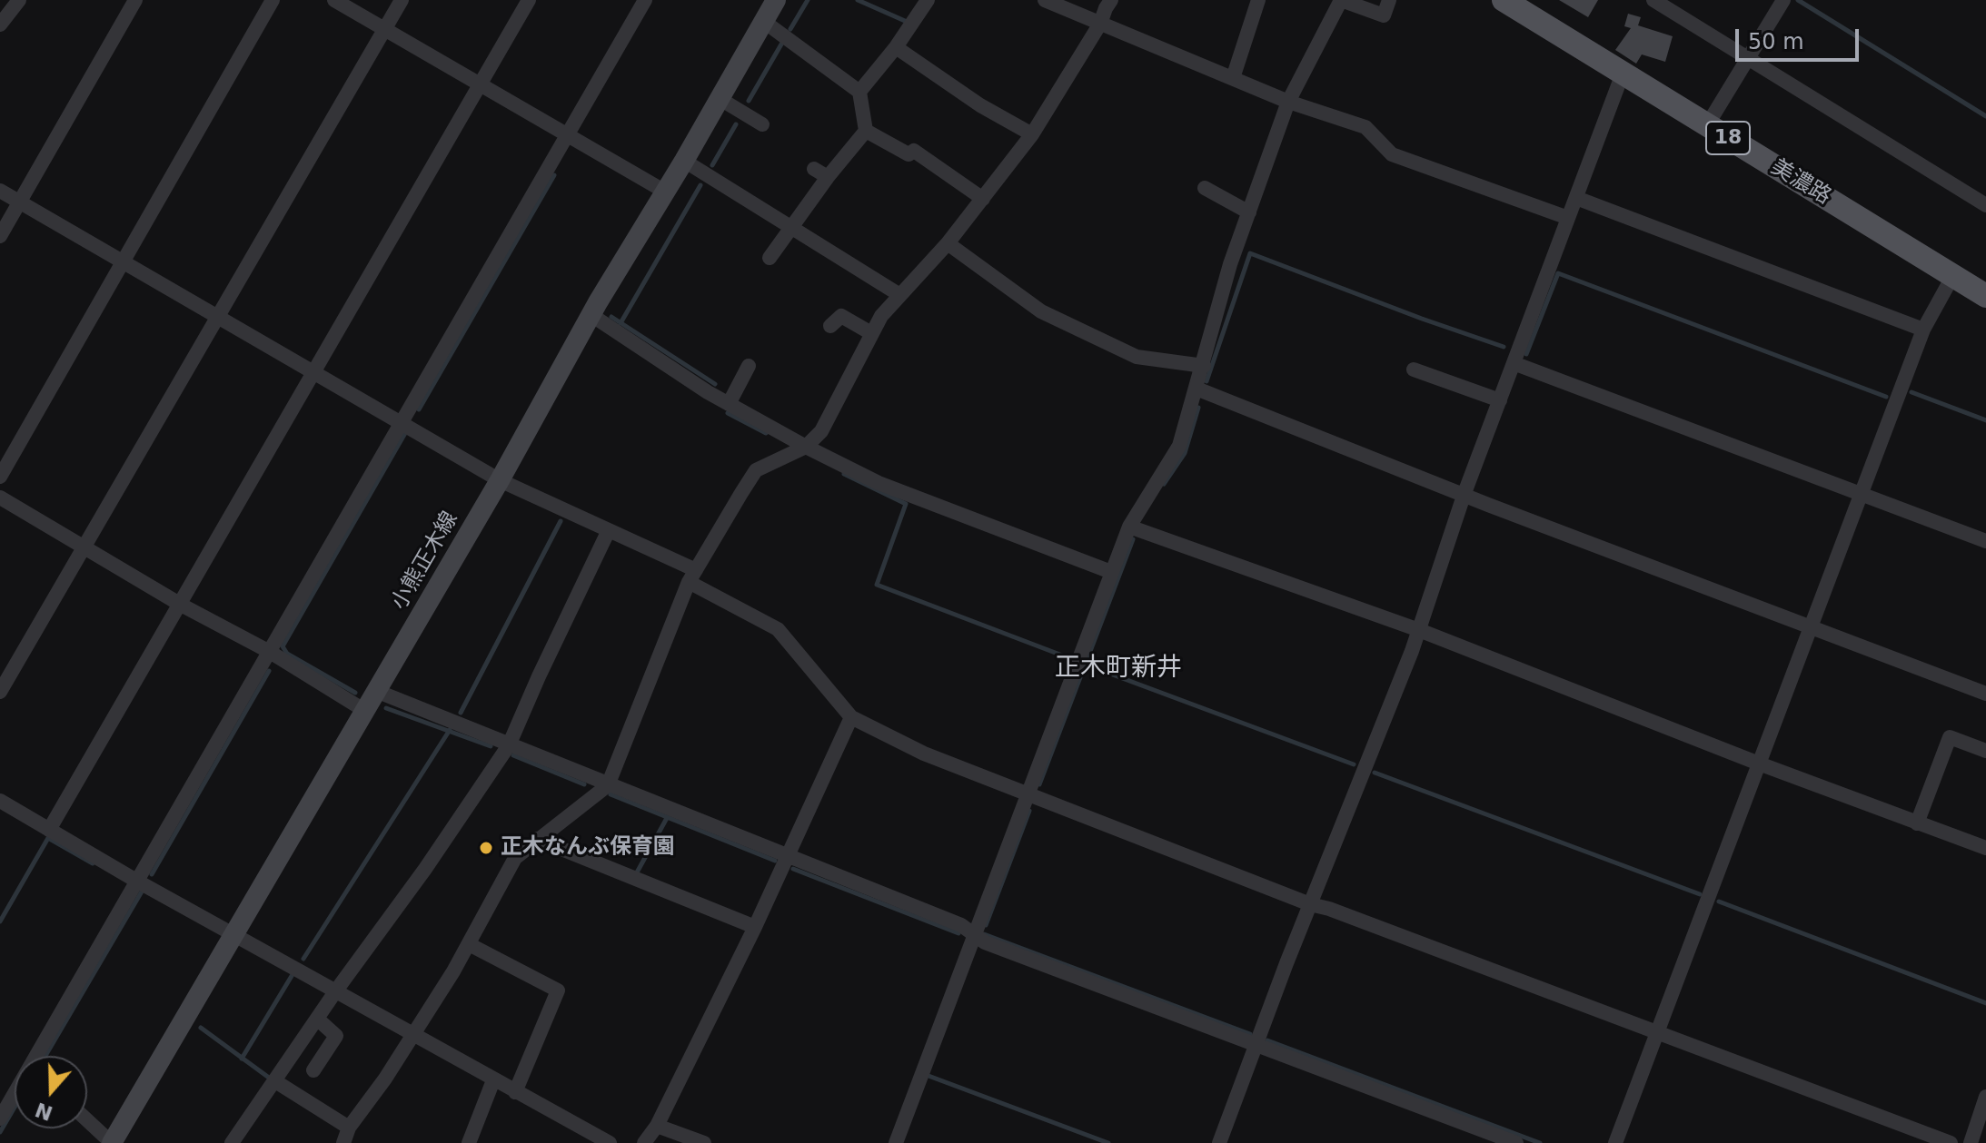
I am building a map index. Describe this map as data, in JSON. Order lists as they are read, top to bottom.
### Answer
{
  "streets": {
    "main road": ["18", "美濃路", "小熊正木線"]
  },
  "districts": ["正木町新井"],
  "places": ["正木なんぶ保育園"],
  "scale_bar": "50 m",
  "north": "bottom"
}
